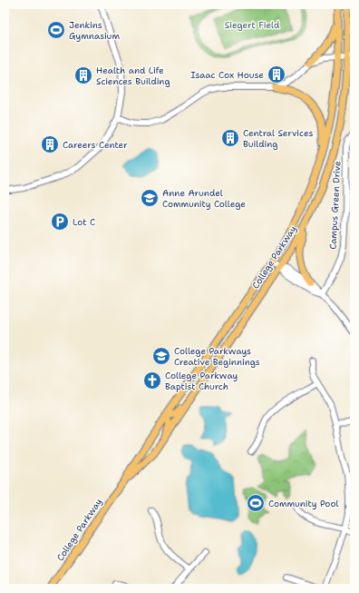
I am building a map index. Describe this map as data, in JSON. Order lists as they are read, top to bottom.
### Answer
{
  "streets": {
    "main road": ["College Parkway"],
    "street": ["Campus Green Drive"]
  },
  "parks": ["Siegert Field"],
  "places": {
    "sports": ["Jenkins Gymnasium", "Community Pool"],
    "building": [
      "Isaac Cox House",
      "Health and Life Sciences Building",
      "Central Services Building",
      "Careers Center"
    ],
    "school or university": ["Anne Arundel Community College", "College Parkways Creative Beginnings"],
    "parking": ["Lot C"],
    "church": ["College Parkway Baptist Church"]
  }
}
